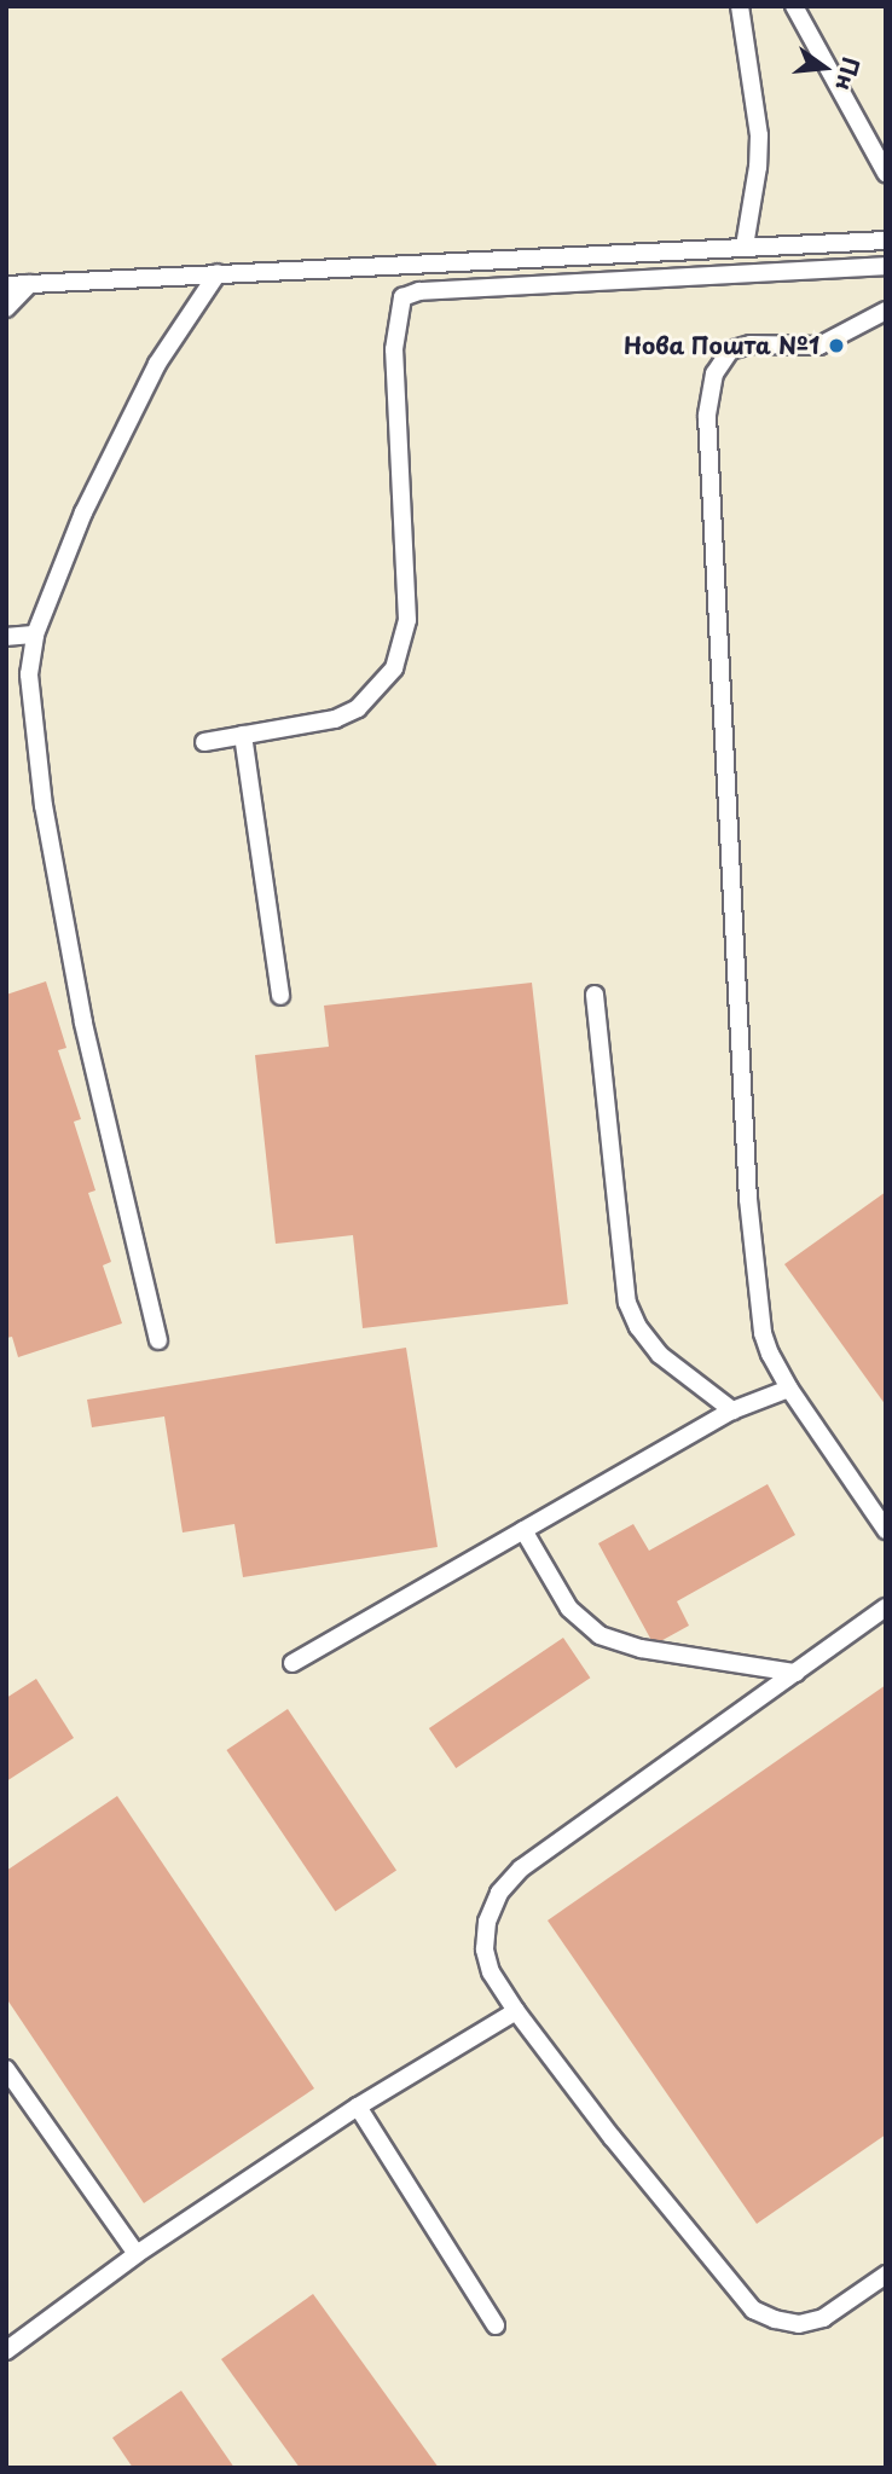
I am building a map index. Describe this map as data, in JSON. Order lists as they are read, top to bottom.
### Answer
{
  "places": ["Нова Пошта №1"],
  "north": "right"
}
